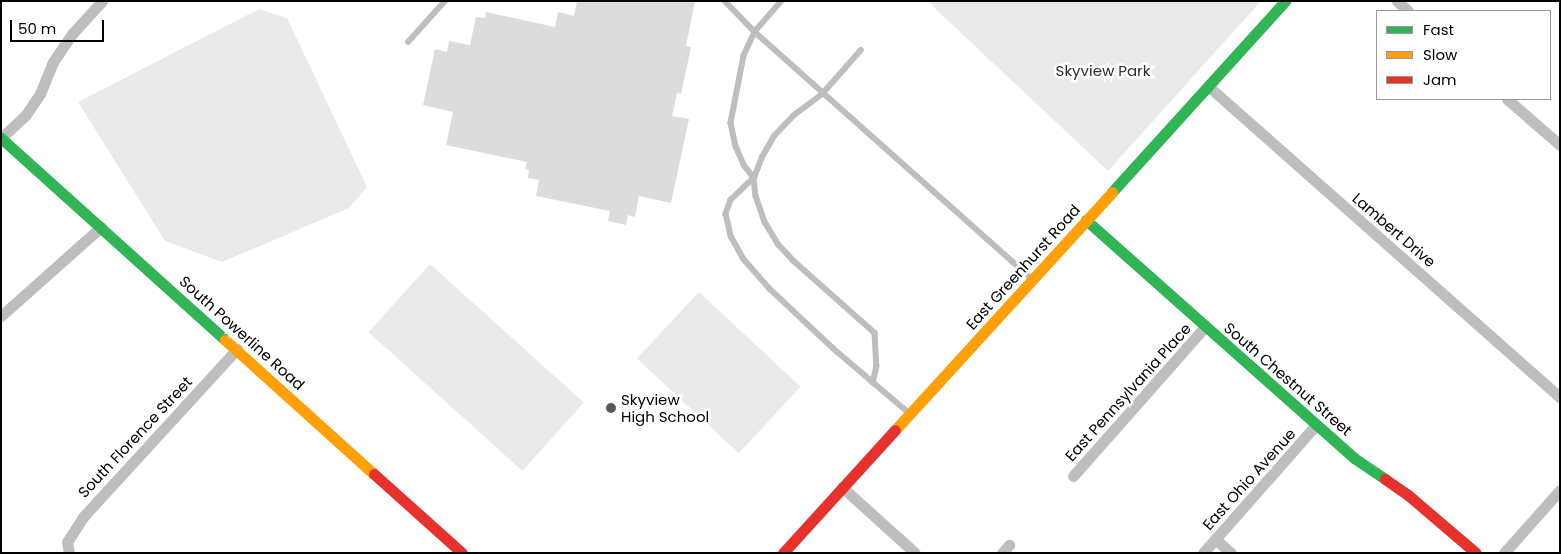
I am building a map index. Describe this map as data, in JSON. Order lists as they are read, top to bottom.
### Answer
{
  "streets": {
    "street": [
      "Lambert Drive",
      "East Greenhurst Road",
      "South Powerline Road",
      "South Chestnut Street",
      "East Pennsylvania Place",
      "South Florence Street",
      "East Ohio Avenue"
    ]
  },
  "crossings": [
    ["Lambert Drive", "East Greenhurst Road"],
    ["East Greenhurst Road", "South Chestnut Street"],
    ["South Powerline Road", "South Florence Street"],
    ["South Chestnut Street", "East Pennsylvania Place"],
    ["South Chestnut Street", "East Ohio Avenue"]
  ],
  "parks": ["Skyview Park"],
  "places": ["Skyview High School"],
  "legend": ["Fast", "Slow", "Jam"],
  "scale_bar": "50 m"
}
